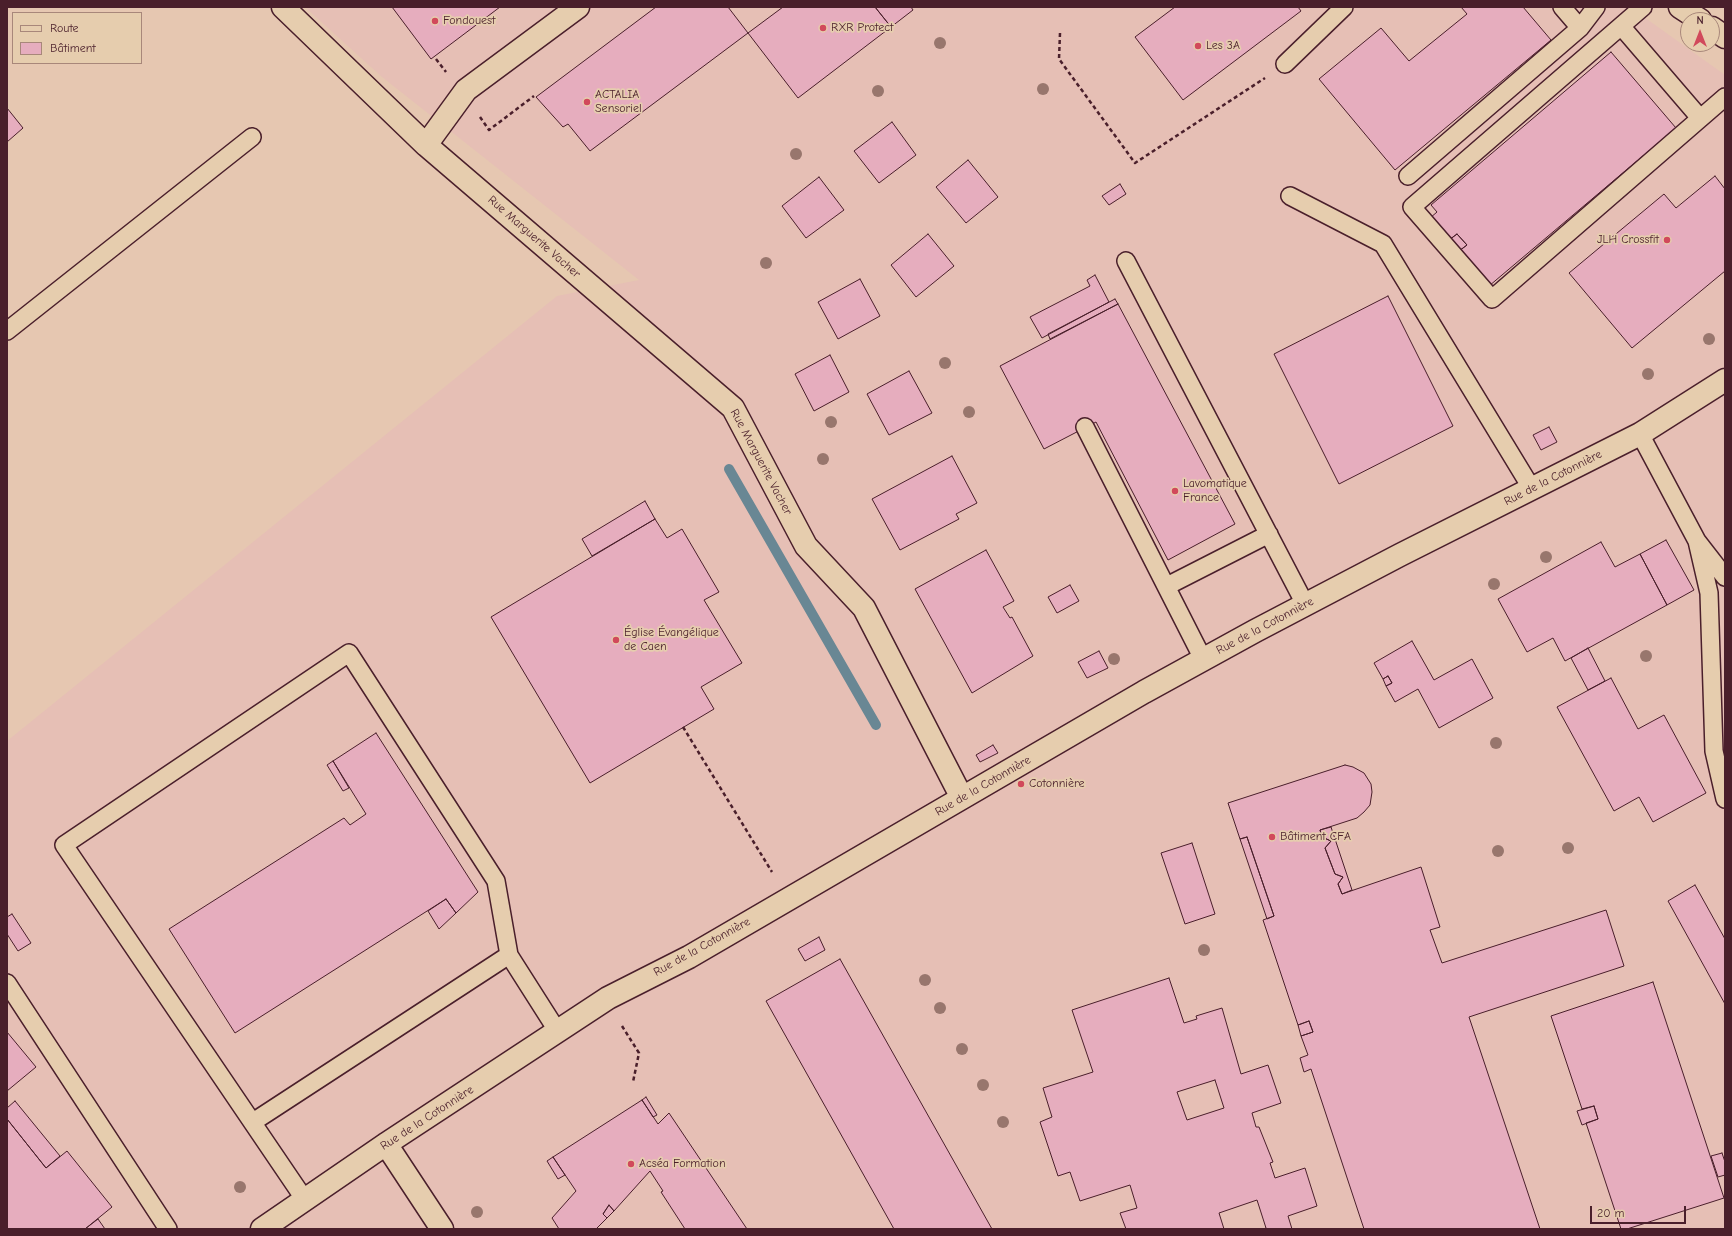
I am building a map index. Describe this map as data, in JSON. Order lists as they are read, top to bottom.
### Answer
{
  "streets": {
    "street": ["Rue Marguerite Vacher", "Rue de la Cotonnière"]
  },
  "crossings": [
    ["Rue Marguerite Vacher", "Rue de la Cotonnière"]
  ],
  "places": [
    "Fondouest",
    "RXR Protect",
    "Les 3A",
    "ACTALIA Sensoriel",
    "JLH Crossfit",
    "Lavomatique France",
    "Église Évangélique de Caen",
    "Cotonnière",
    "Bâtiment CFA",
    "Acséa Formation"
  ],
  "legend": ["Route", "Bâtiment"],
  "scale_bar": "20 m",
  "north": "top"
}
